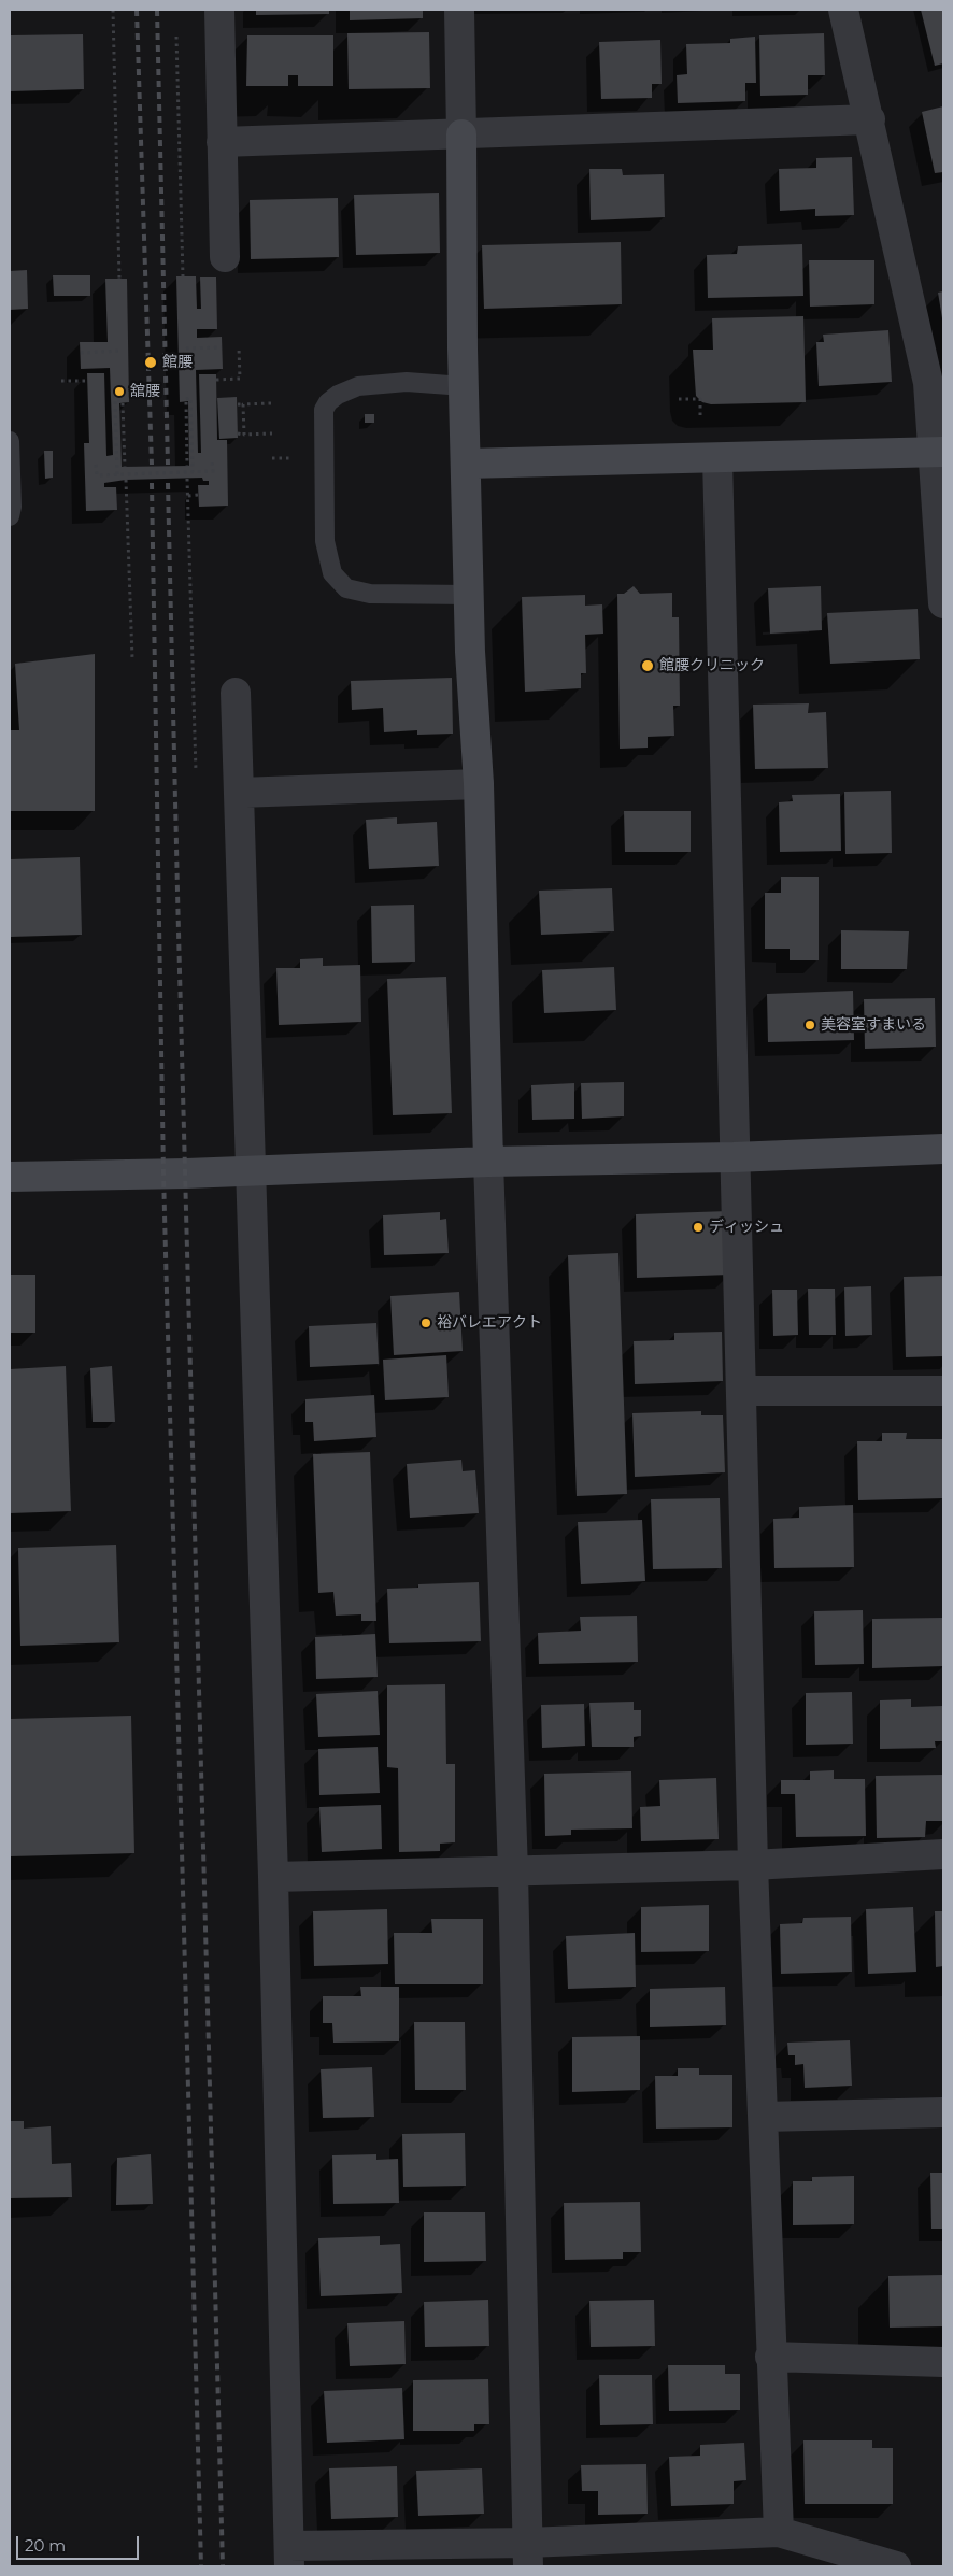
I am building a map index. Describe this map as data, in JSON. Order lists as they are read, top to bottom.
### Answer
{
  "places": [
    "館腰",
    "舘腰",
    "館腰クリニック",
    "美容室すまいる",
    "ディッシュ",
    "裕バレエアクト"
  ],
  "scale_bar": "20 m"
}
